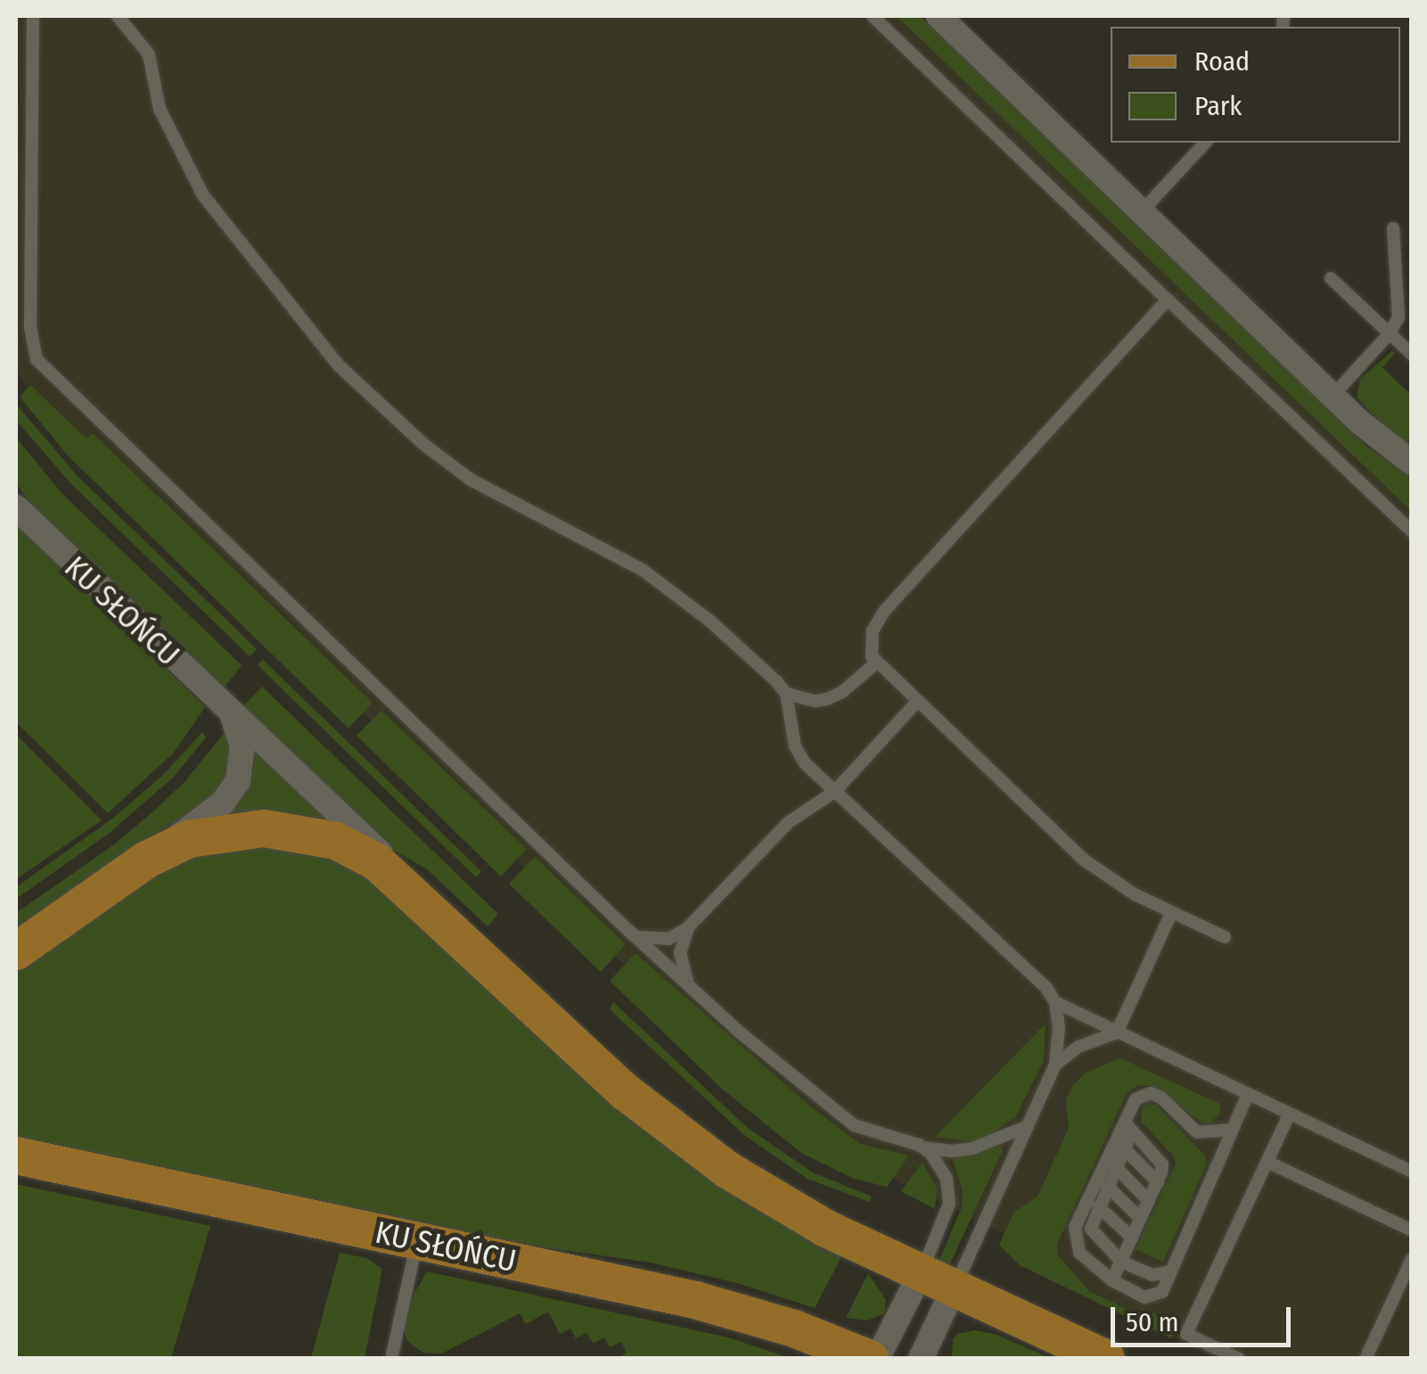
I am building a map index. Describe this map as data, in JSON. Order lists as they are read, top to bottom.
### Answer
{
  "streets": {
    "main road": ["KU SŁOŃCU"]
  },
  "legend": ["Road", "Park"],
  "scale_bar": "50 m"
}
